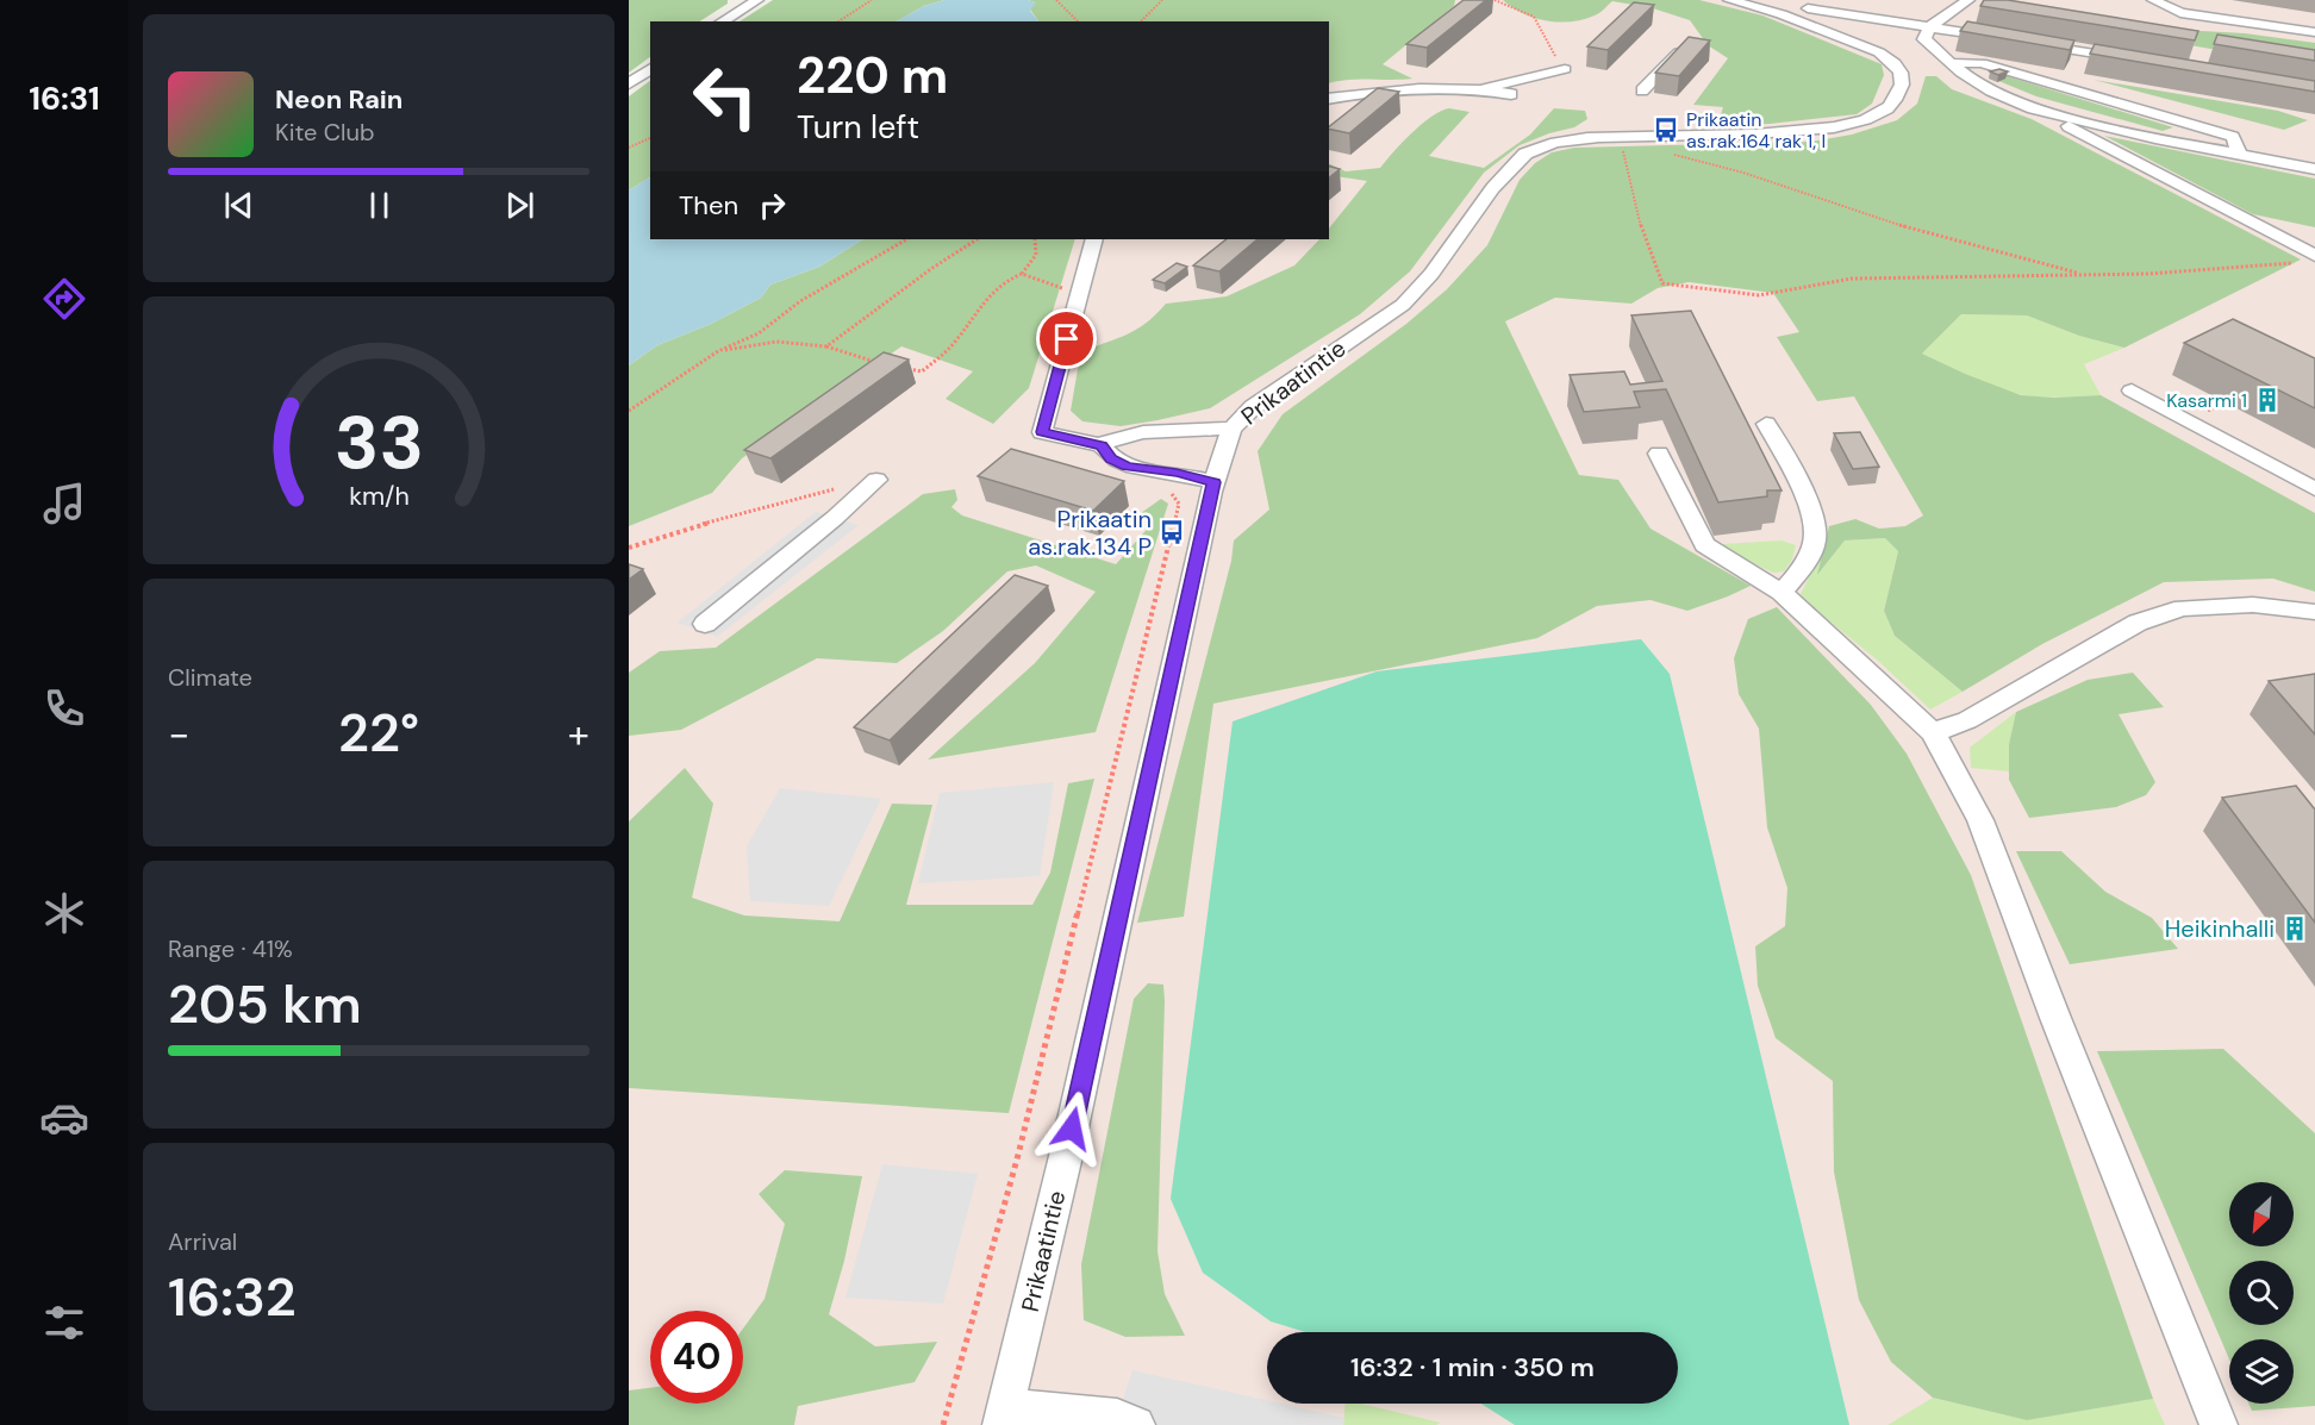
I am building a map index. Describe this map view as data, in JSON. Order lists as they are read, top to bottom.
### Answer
{
  "streets": {
    "street": ["Prikaatintie"]
  },
  "places": {
    "bus stop": ["Prikaatin as.rak.164 rak 1, I", "Prikaatin as.rak.134 P"],
    "building": ["Kasarmi 1", "Heikinhalli"]
  },
  "north": "bottom left",
  "page": {
    "tabs": "16:31",
    "turn": ["220 m", "Turn left"],
    "song": ["Neon Rain", "Kite Club"],
    "then": "Then",
    "tile": [
      "Climate",
      ["Range · 41%", "205 km"],
      ["Arrival", "16:32"]
    ],
    "heat": ["−", "22°", "+"],
    "limit": "40",
    "trip": "16:32 · 1 min · 350 m",
    "gauge": ["33", "km/h"]
  }
}
